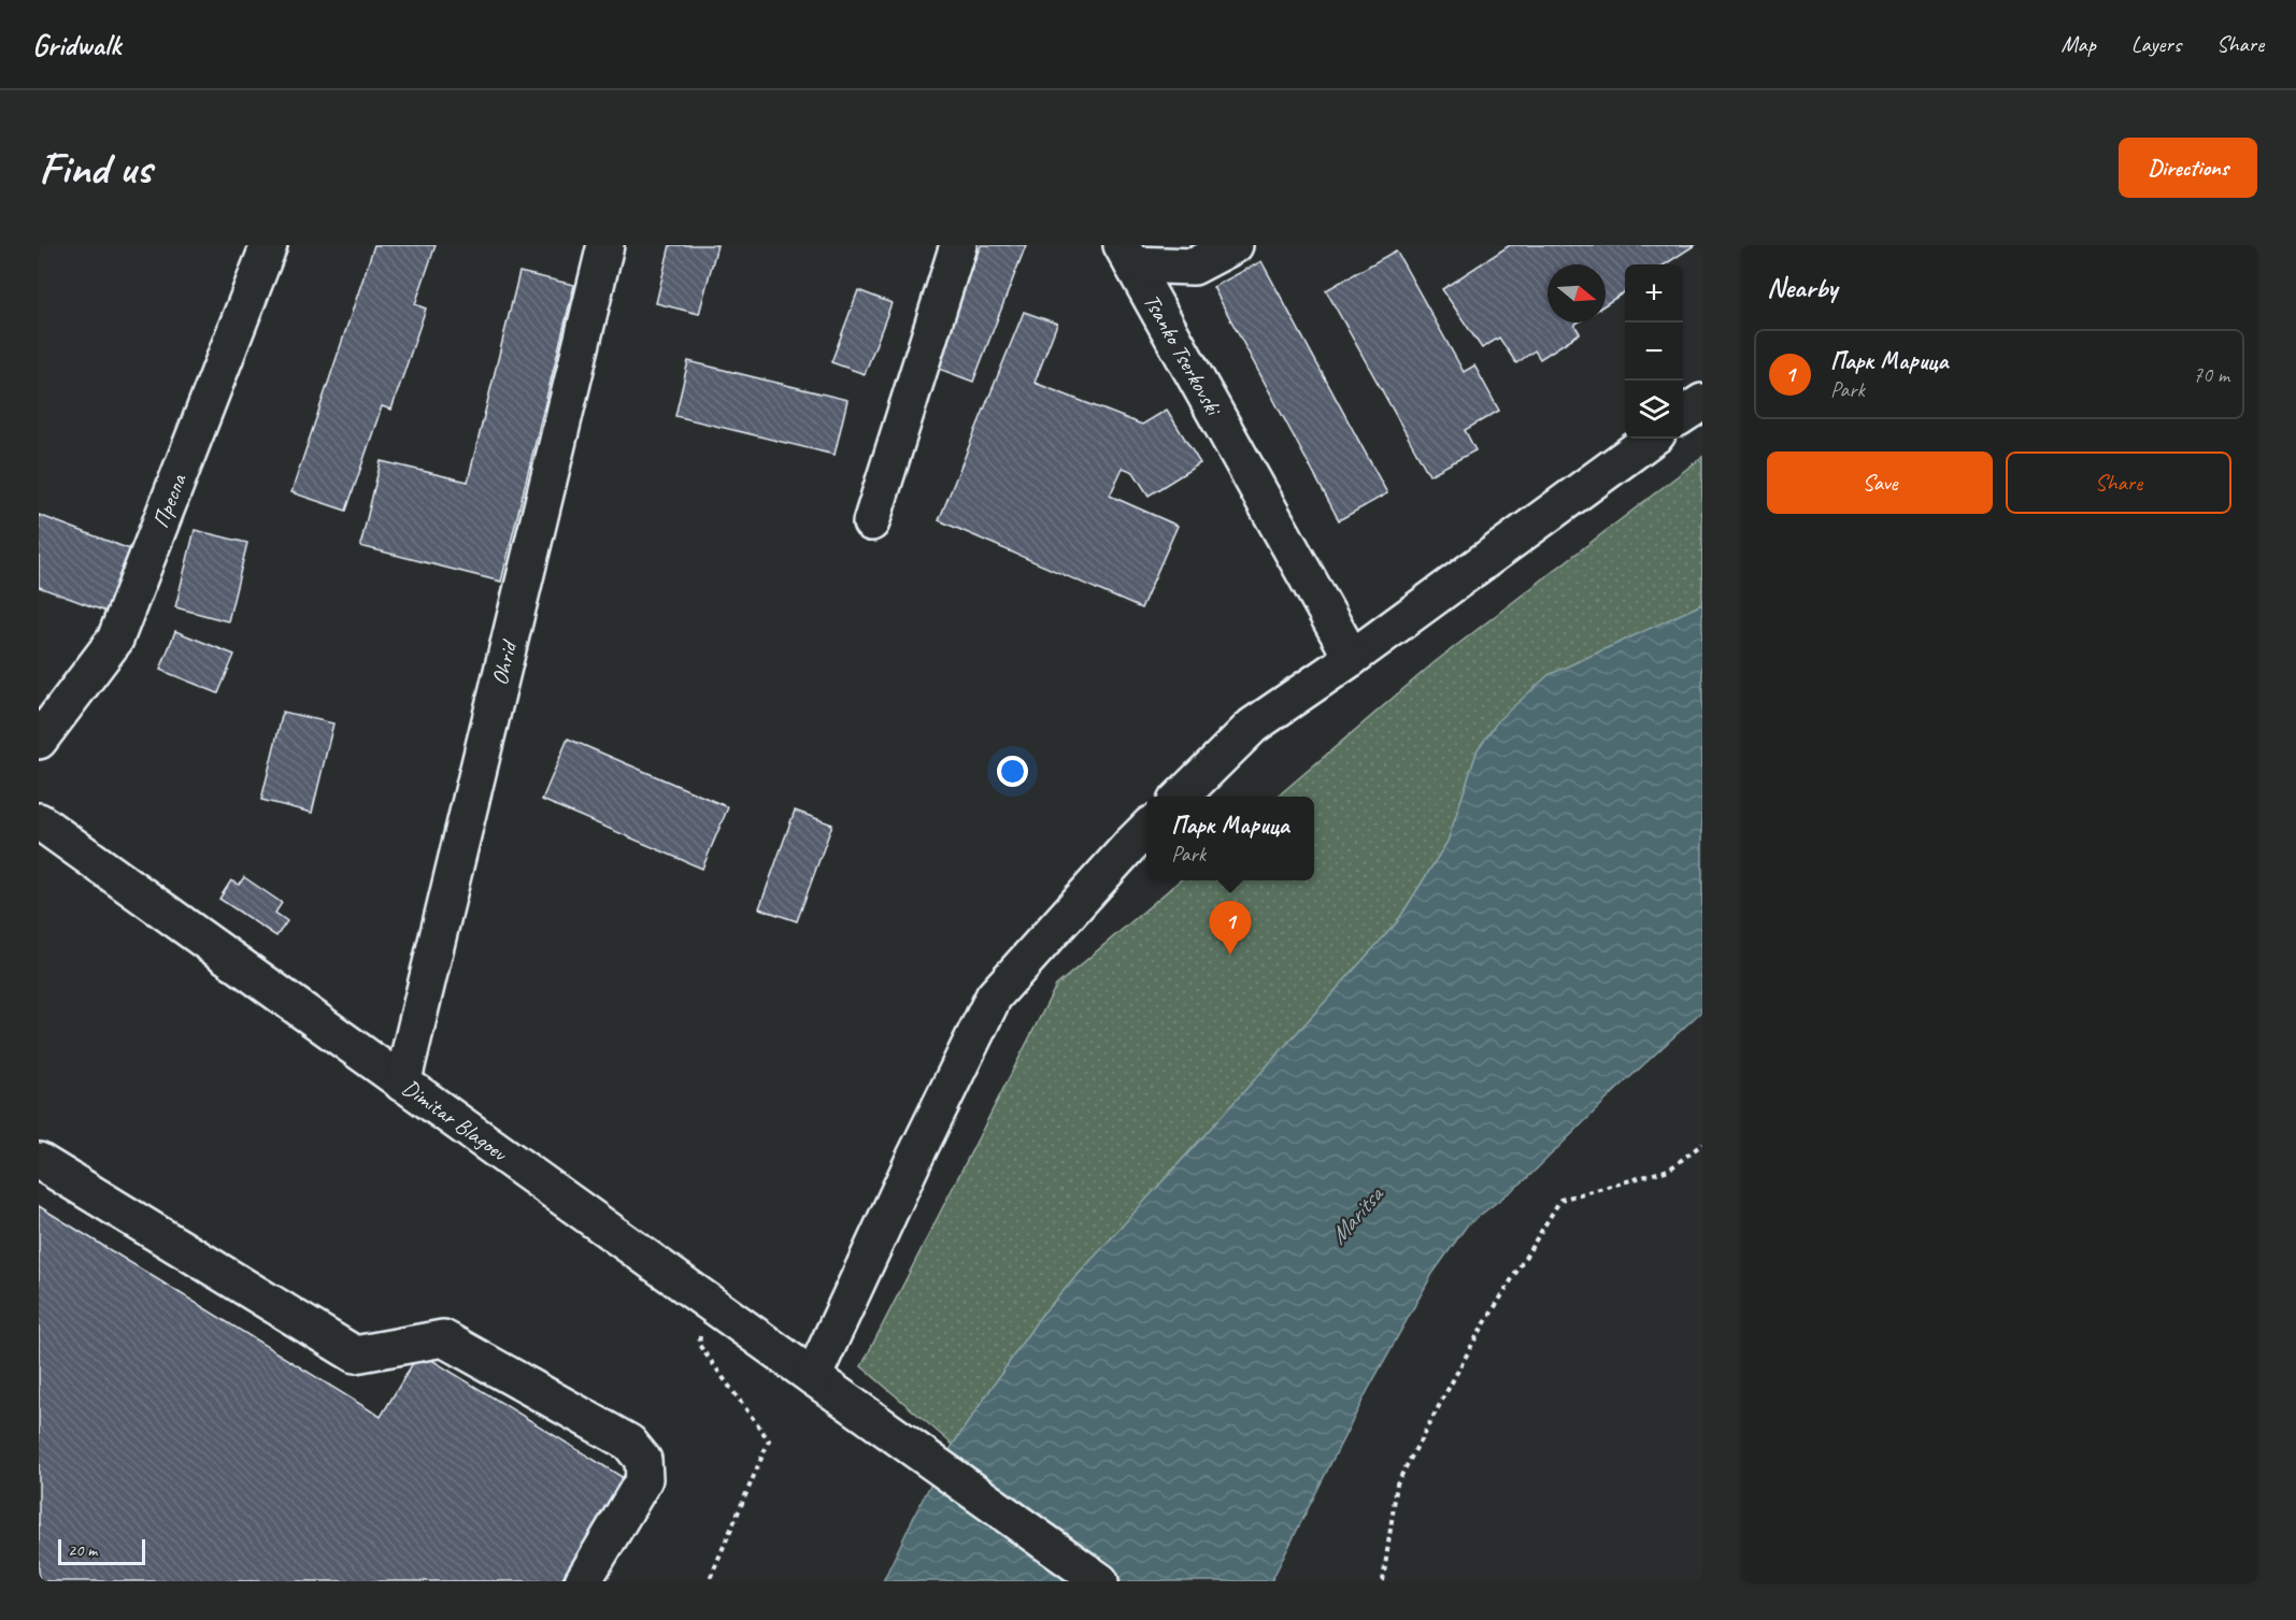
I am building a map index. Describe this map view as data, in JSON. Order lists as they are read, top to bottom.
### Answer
{
  "streets": {
    "street": [
      "Tsanko Tserkovski",
      "Преспа",
      "Ohrid",
      "Dimitar Blagoev"
    ]
  },
  "crossings": [
    ["Ohrid", "Dimitar Blagoev"]
  ],
  "water": ["Maritsa"],
  "scale_bar": "20 m",
  "north": "right",
  "page": {
    "header": "Gridwalk",
    "nav": ["Map", "Layers", "Share"],
    "buttons": [
      "Directions",
      ["Save", "Share"]
    ],
    "title": "Find us",
    "heading": "Nearby",
    "map_buttons": ["+", "−"],
    "list": [
      {
        "mark": "1",
        "name": "Парк Марица",
        "note": "Park",
        "value": "70 m"
      }
    ],
    "popup": ["Парк Марица", "Park"],
    "pins": "1",
    "scale": "20 m"
  }
}
